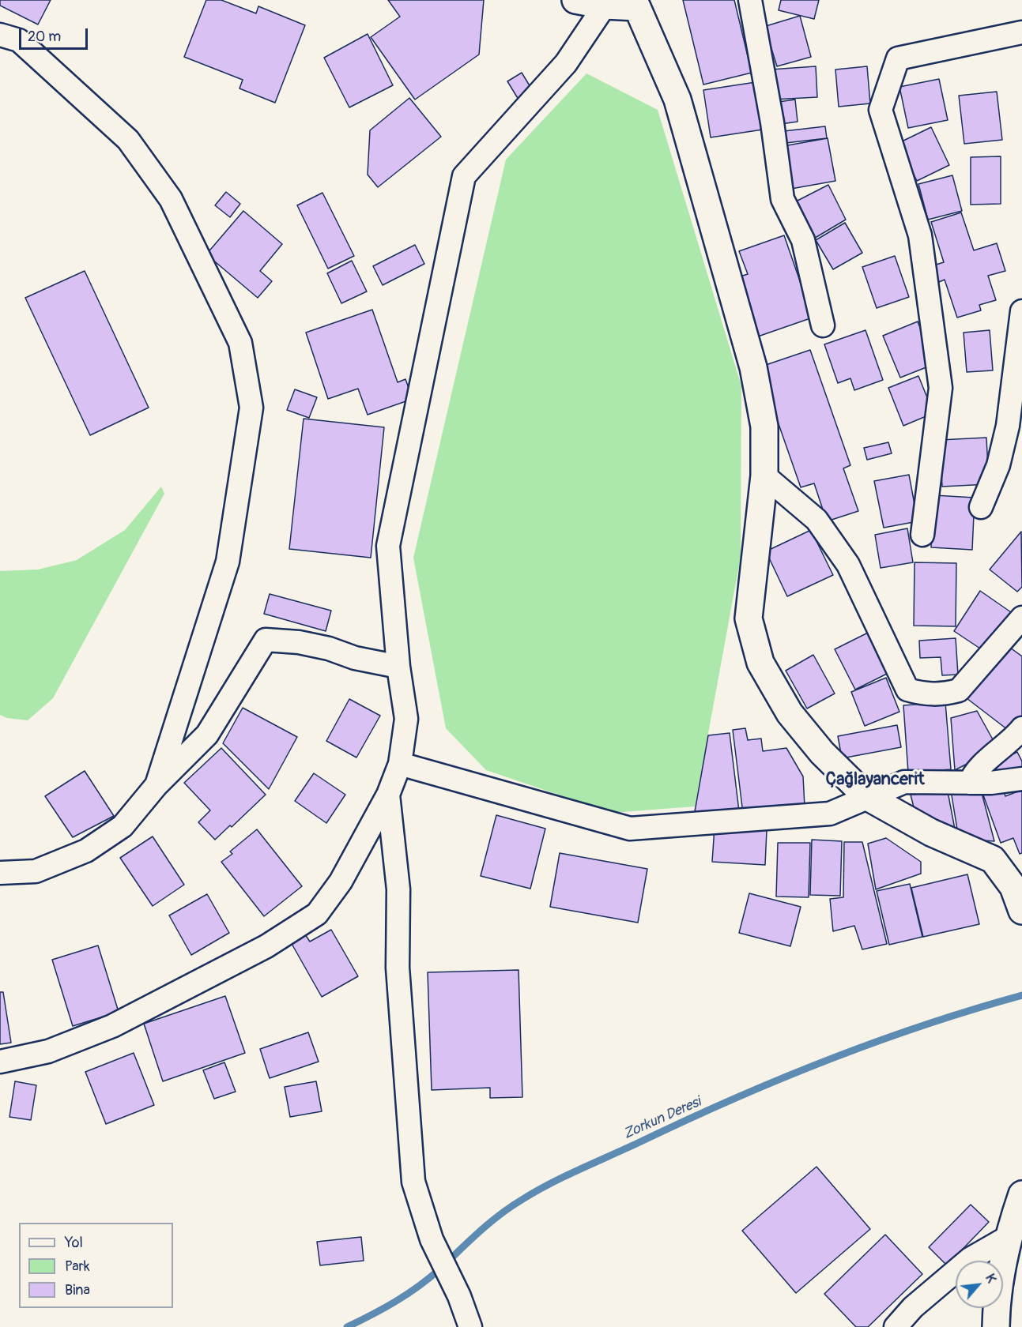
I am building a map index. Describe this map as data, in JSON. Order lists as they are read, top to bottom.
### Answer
{
  "districts": ["Çağlayancerit"],
  "water": ["Zorkun Deresi"],
  "legend": ["Yol", "Park", "Bina"],
  "scale_bar": "20 m",
  "north": "top right"
}
